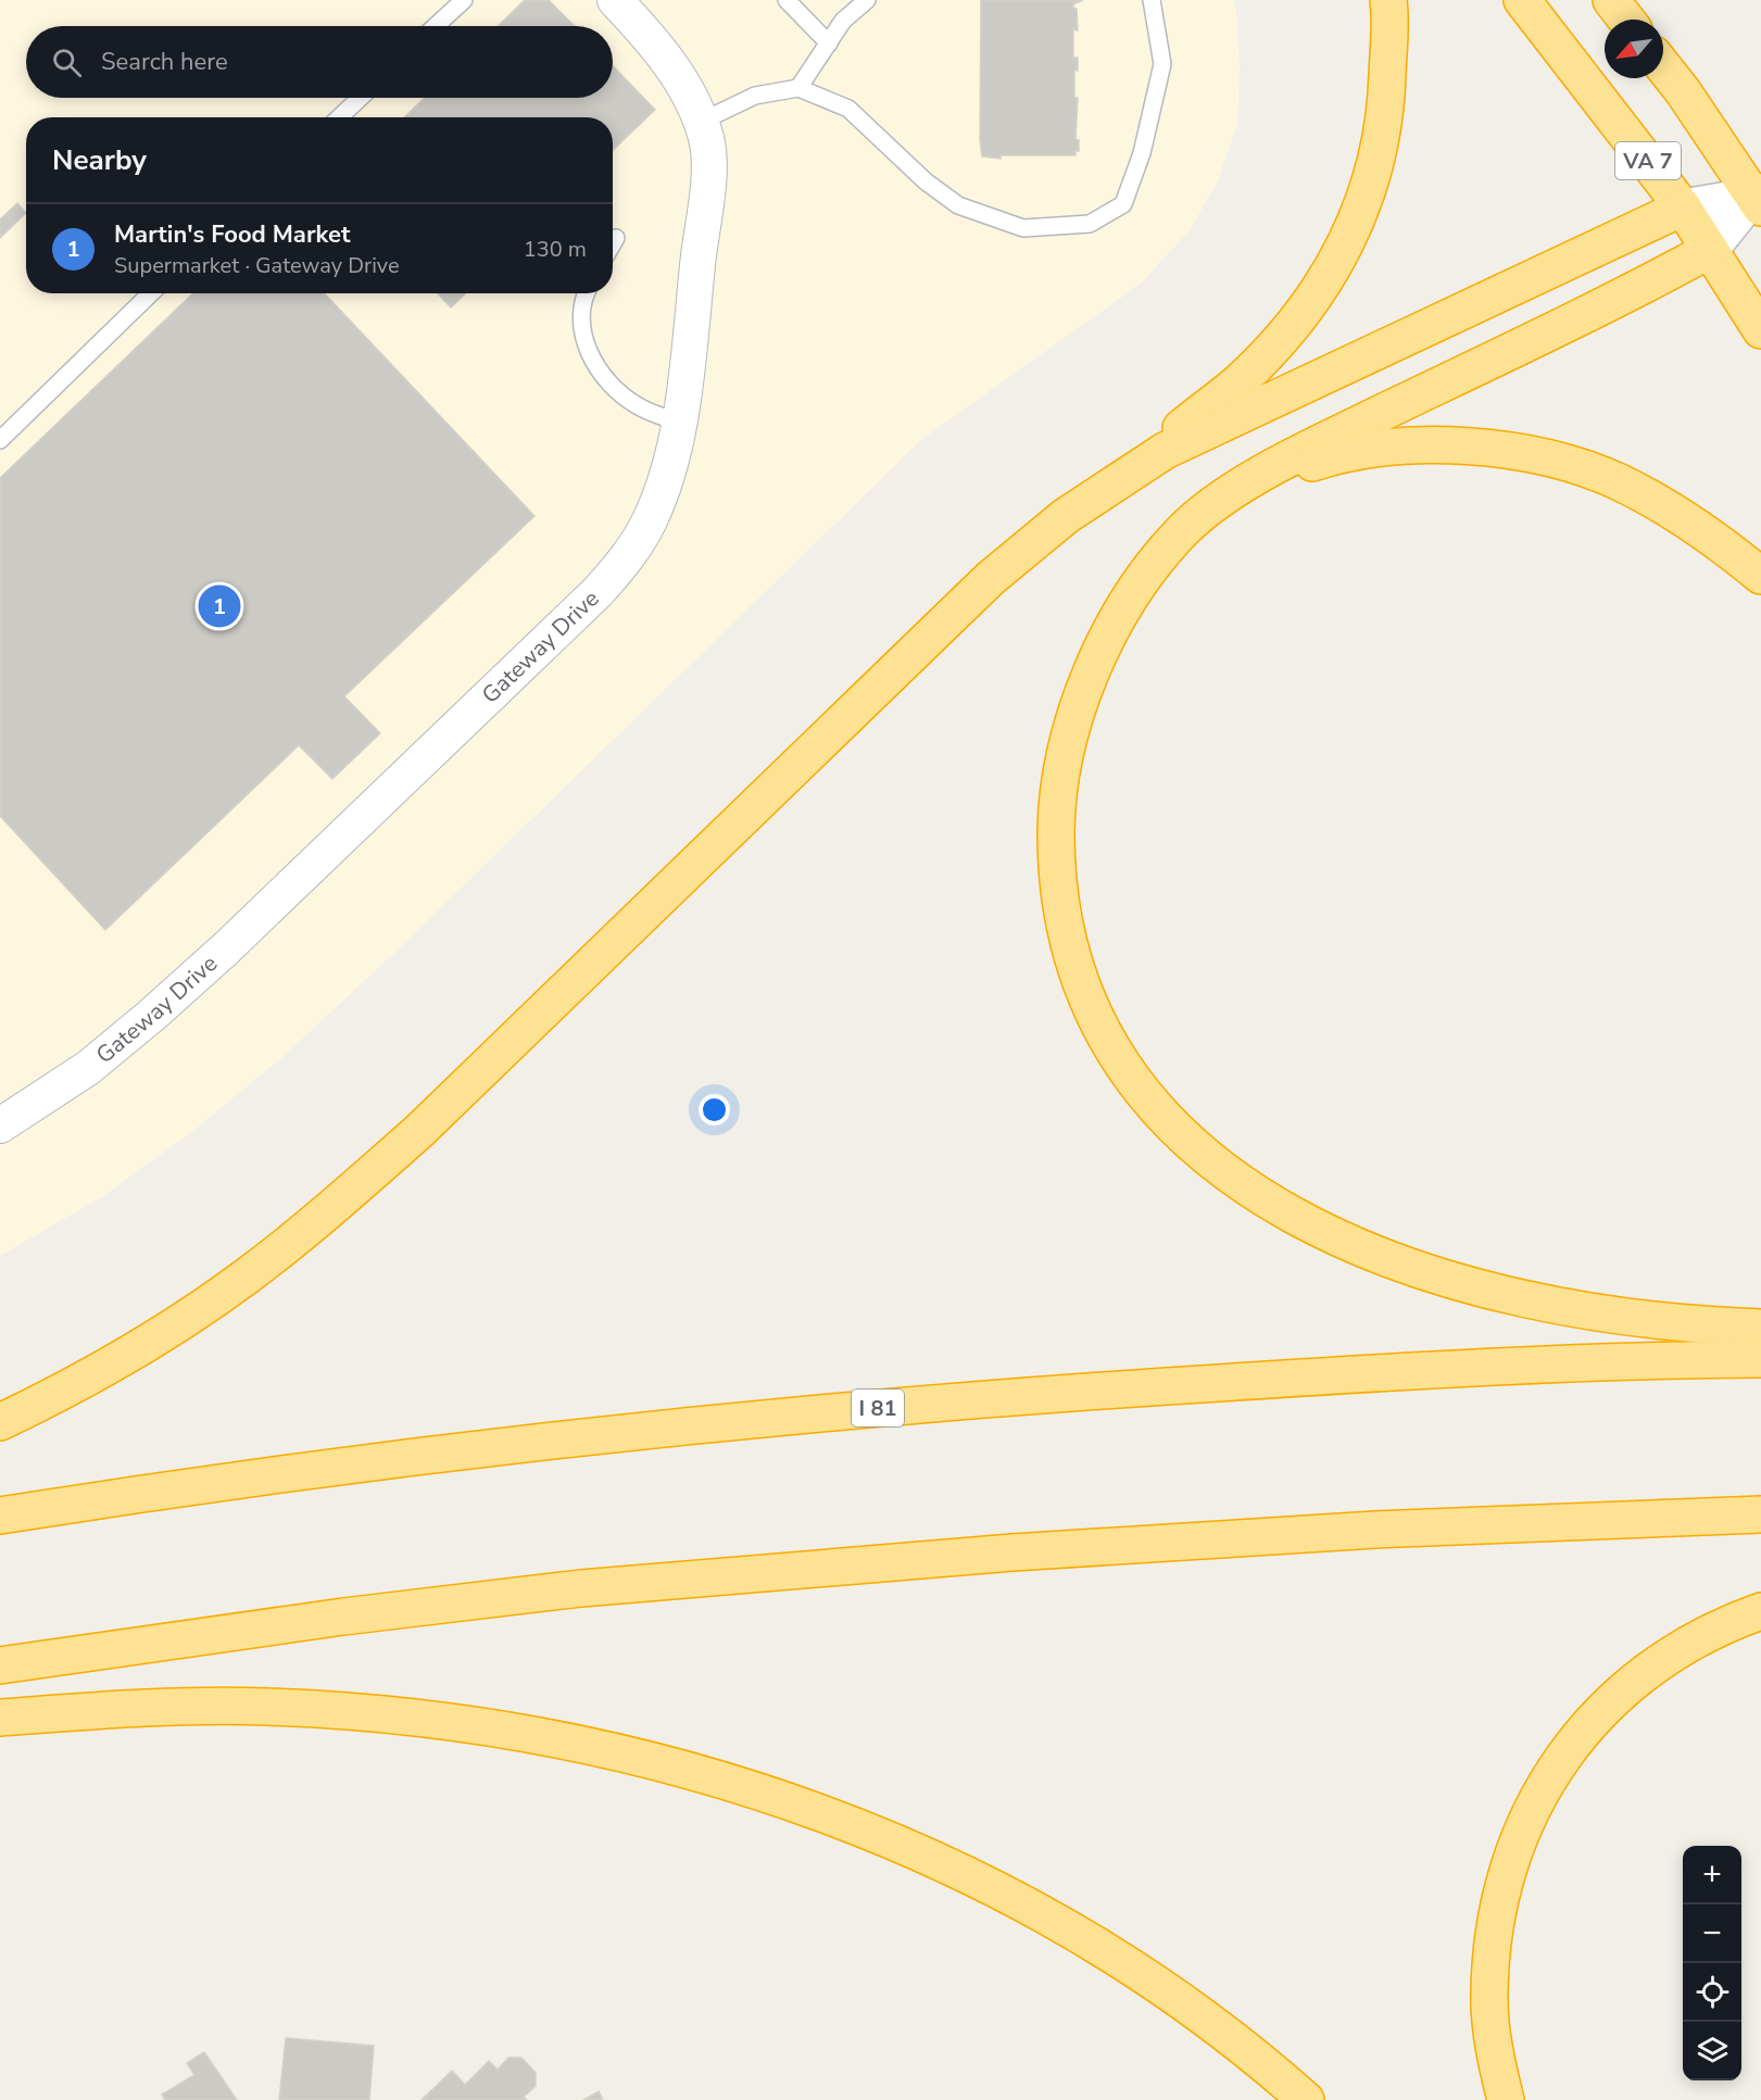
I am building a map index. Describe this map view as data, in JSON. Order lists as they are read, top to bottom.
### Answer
{
  "streets": {
    "highway": ["VA 7", "I 81"],
    "street": ["Gateway Drive"]
  },
  "north": "bottom left",
  "page": {
    "search": "Search here",
    "heading": "Nearby",
    "list": [
      {
        "mark": "1",
        "name": "Martin's Food Market",
        "note": "Supermarket · Gateway Drive",
        "value": "130 m"
      }
    ],
    "pins": "1",
    "map_buttons": ["+", "−"]
  }
}
